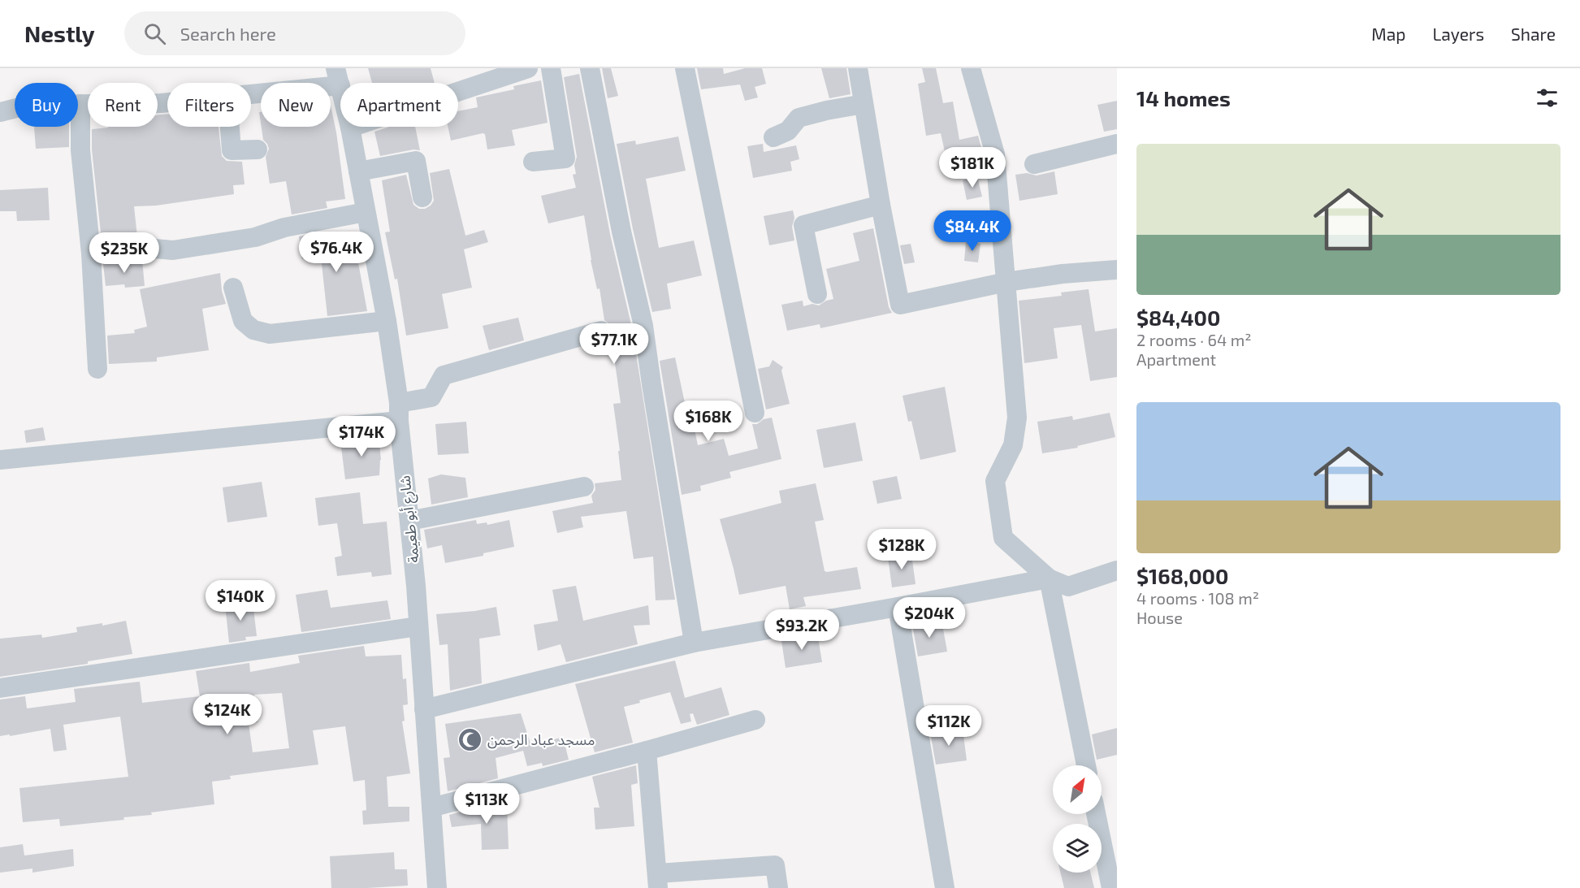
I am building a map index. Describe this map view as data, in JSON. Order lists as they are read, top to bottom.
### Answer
{
  "streets": {
    "street": ["شارع أبو طعيمة"]
  },
  "places": {
    "mosque": ["مسجد عباد الرحمن"]
  },
  "north": "top right",
  "page": {
    "header": "Nestly",
    "search": "Search here",
    "nav": ["Map", "Layers", "Share"],
    "heading": "14 homes",
    "chip": [
      "Buy",
      "Rent",
      "Filters",
      "New",
      "Apartment"
    ],
    "list": [
      {
        "name": "$84,400",
        "note": "2 rooms · 64 m² · Apartment"
      },
      {
        "name": "$168,000",
        "note": "4 rooms · 108 m² · House"
      }
    ],
    "price": [
      "$181K",
      "$84.4K",
      "$76.4K",
      "$235K",
      "$77.1K",
      "$168K",
      "$174K",
      "$128K",
      "$140K",
      "$204K",
      "$93.2K",
      "$124K",
      "$112K",
      "$113K"
    ]
  }
}
